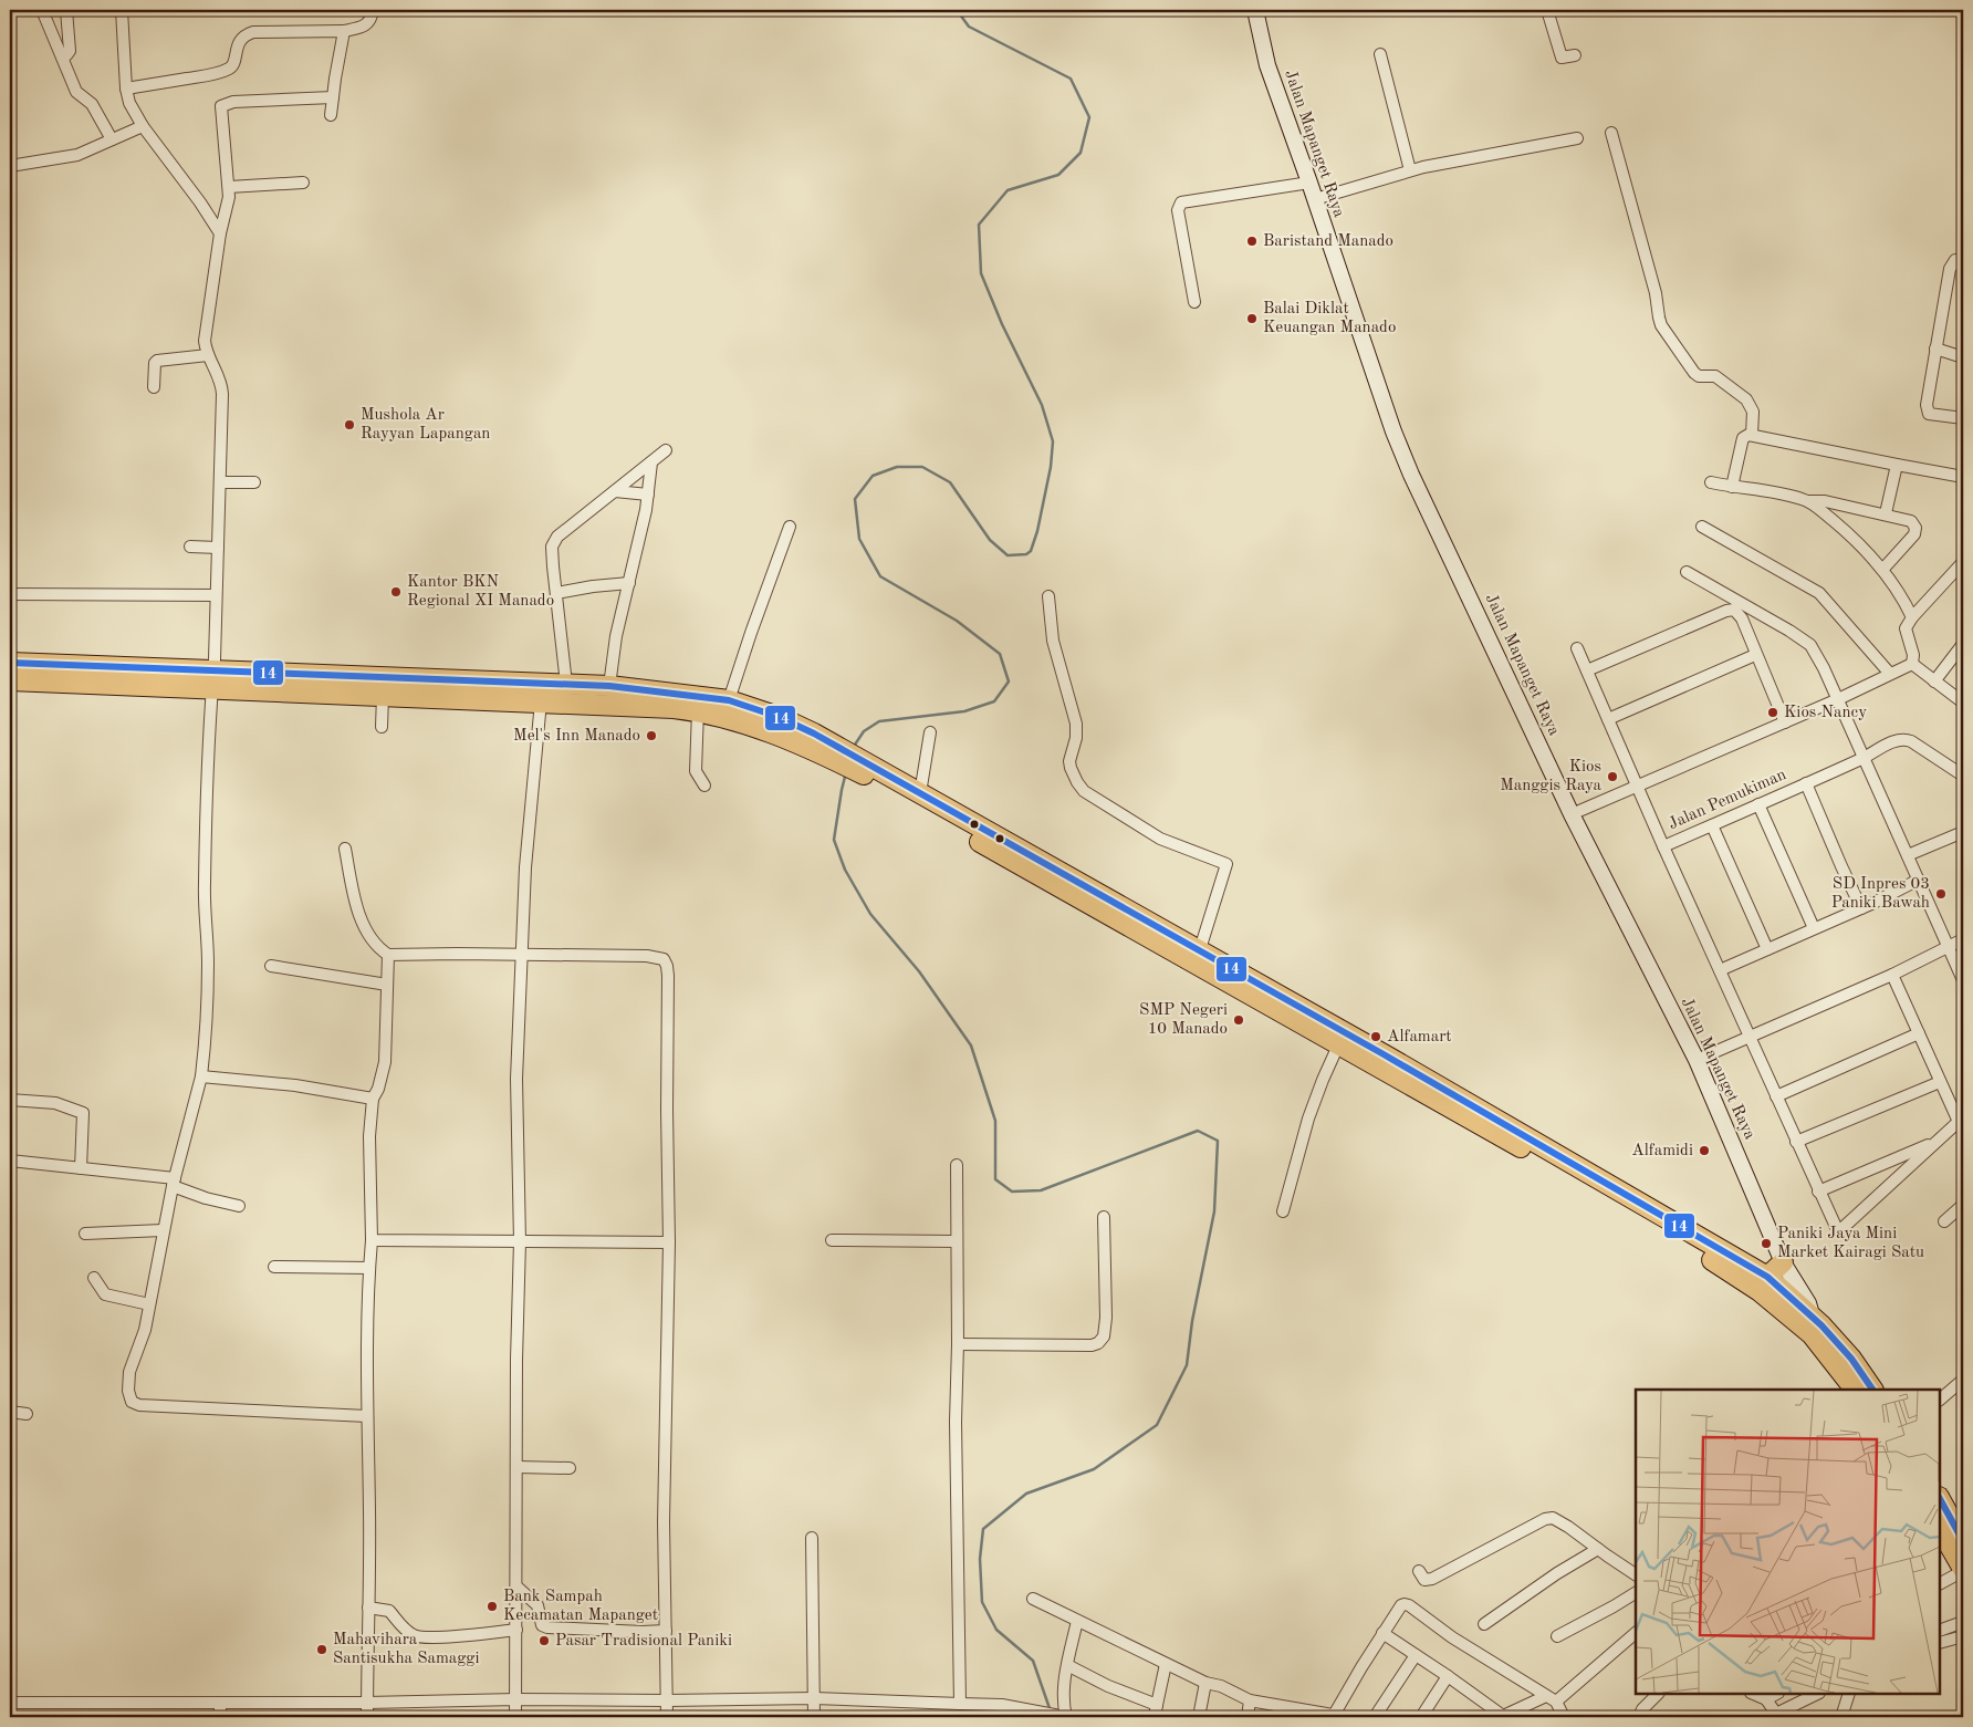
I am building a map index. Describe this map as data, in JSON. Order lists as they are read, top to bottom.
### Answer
{
  "streets": {
    "street": ["Jalan Mapanget Raya", "Jalan Pemukiman"]
  },
  "places": [
    "Baristand Manado",
    "Balai Diklat Keuangan Manado",
    "Mushola Ar Rayyan Lapangan",
    "Kantor BKN Regional XI Manado",
    "Kios Nancy",
    "Mel's Inn Manado",
    "Kios Manggis Raya",
    "SD Inpres 03 Paniki Bawah",
    "SMP Negeri 10 Manado",
    "Alfamart",
    "Alfamidi",
    "Paniki Jaya Mini Market Kairagi Satu",
    "Bank Sampah Kecamatan Mapanget",
    "Pasar Tradisional Paniki",
    "Mahavihara Santisukha Samaggi"
  ],
  "lines": ["transit line 14"]
}
